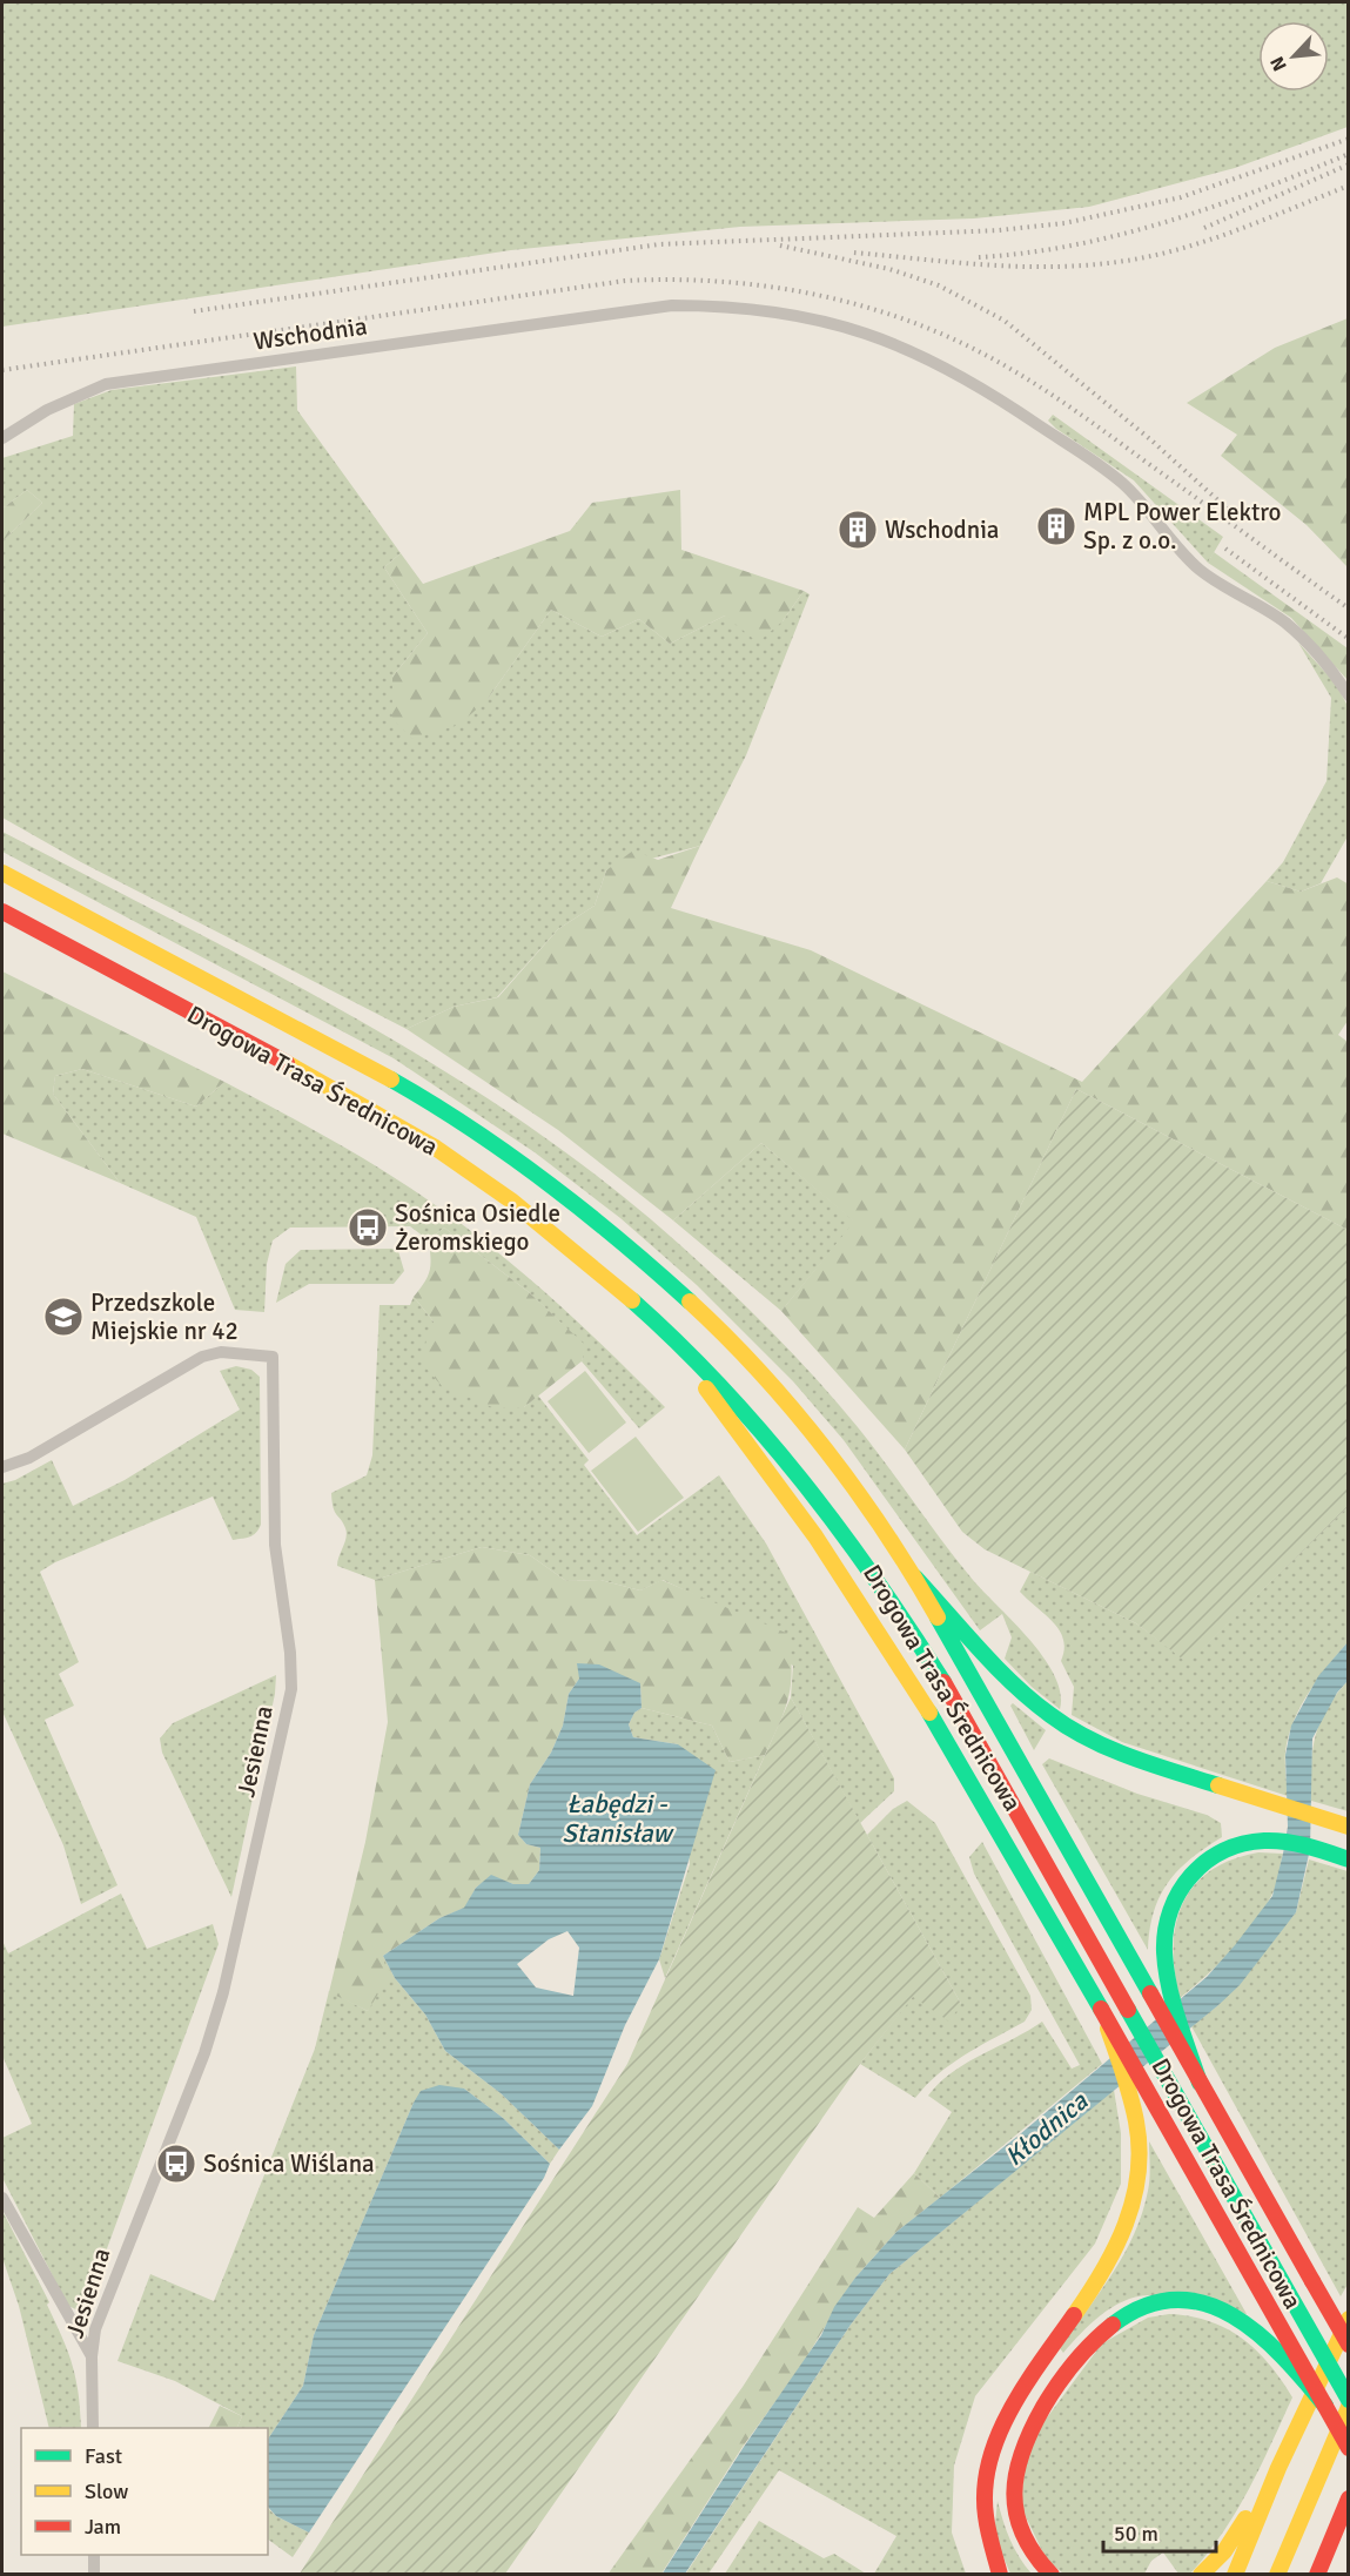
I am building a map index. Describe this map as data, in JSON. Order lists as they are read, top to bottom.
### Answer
{
  "streets": {
    "main road": ["Drogowa Trasa Średnicowa"],
    "street": ["Wschodnia", "Jesienna"]
  },
  "water": ["Łabędzi - Stanisław", "Kłodnica"],
  "places": {
    "building": ["MPL Power Elektro Sp. z o.o.", "Wschodnia"],
    "bus stop": ["Sośnica Osiedle Żeromskiego", "Sośnica Wiślana"],
    "school or university": ["Przedszkole Miejskie nr 42"]
  },
  "legend": ["Fast", "Slow", "Jam"],
  "scale_bar": "50 m",
  "north": "bottom left"
}
